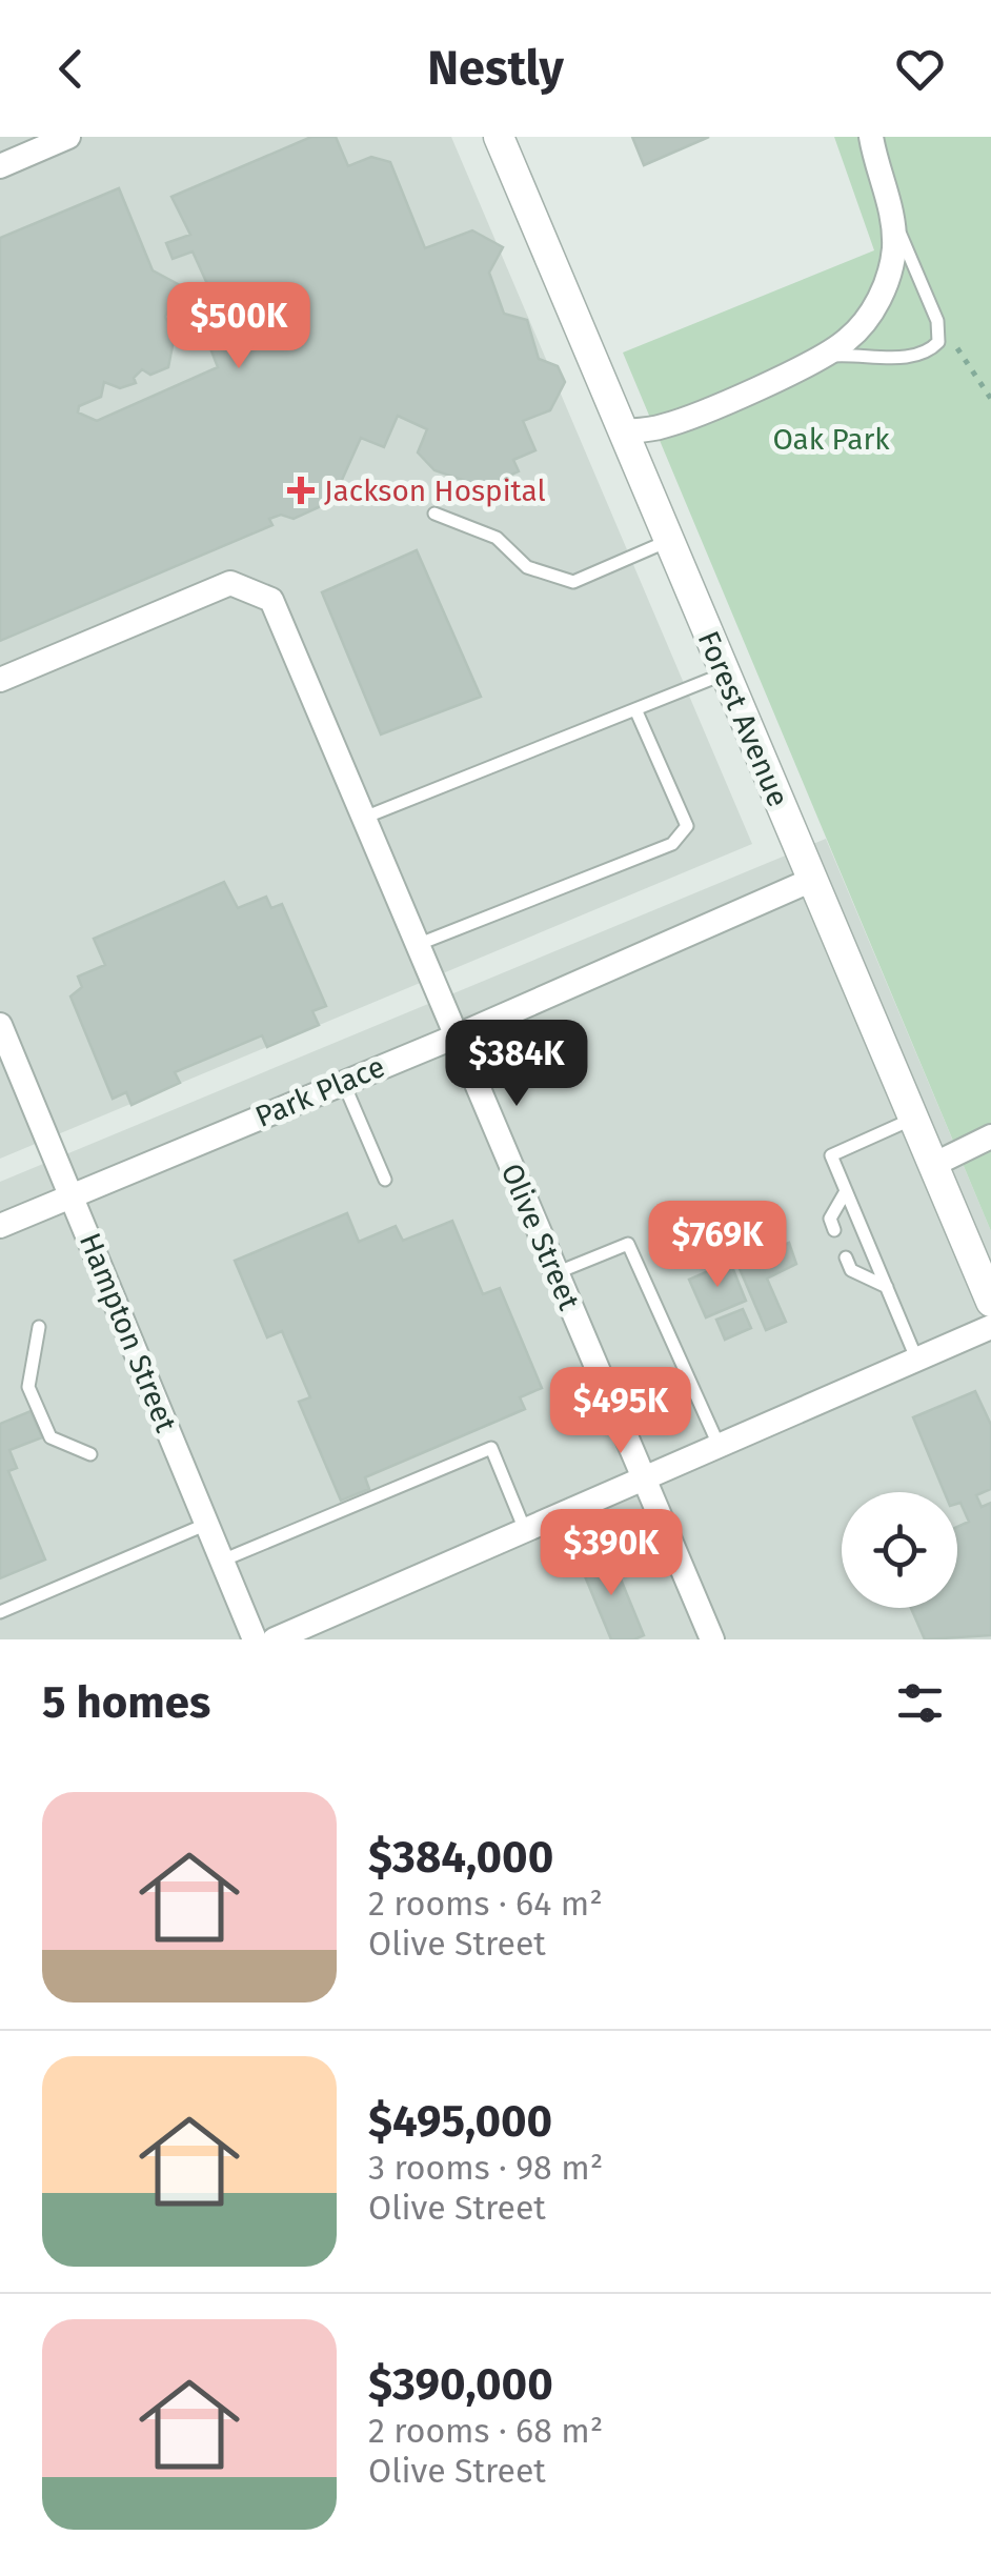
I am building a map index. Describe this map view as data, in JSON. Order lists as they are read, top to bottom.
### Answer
{
  "streets": {
    "street": [
      "Forest Avenue",
      "Park Place",
      "Olive Street",
      "Hampton Street"
    ]
  },
  "crossings": [
    ["Forest Avenue", "Park Place"],
    ["Park Place", "Olive Street"],
    ["Park Place", "Hampton Street"]
  ],
  "parks": ["Oak Park"],
  "places": {
    "health": ["Jackson Hospital"]
  },
  "page": {
    "header": "Nestly",
    "price": [
      "$500K",
      "$384K",
      "$769K",
      "$495K",
      "$390K"
    ],
    "heading": "5 homes",
    "list": [
      {
        "name": "$384,000",
        "note": "2 rooms · 64 m² · Olive Street"
      },
      {
        "name": "$495,000",
        "note": "3 rooms · 98 m² · Olive Street"
      },
      {
        "name": "$390,000",
        "note": "2 rooms · 68 m² · Olive Street"
      }
    ]
  }
}
